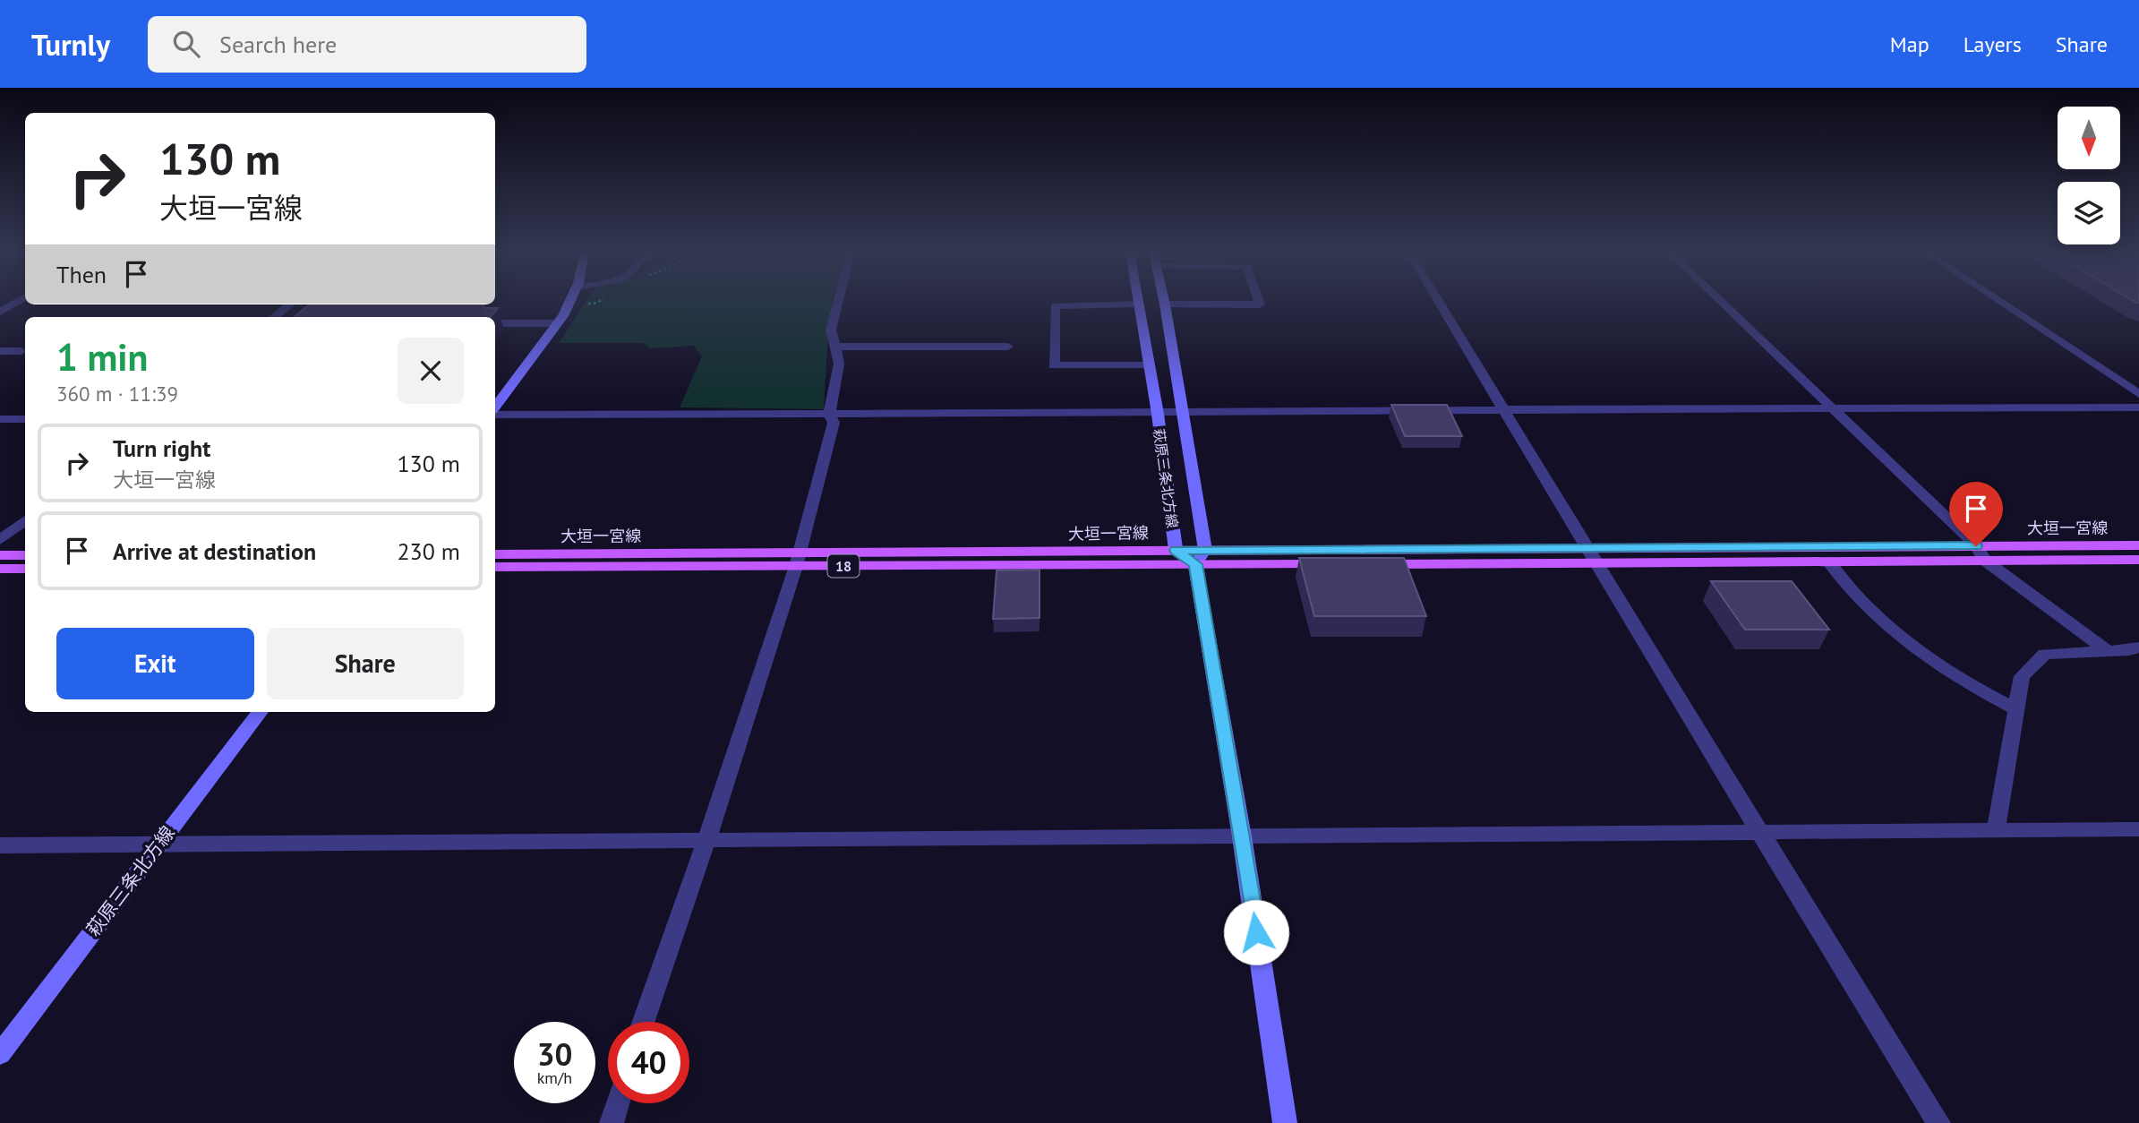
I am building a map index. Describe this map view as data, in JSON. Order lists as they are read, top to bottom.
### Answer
{
  "streets": {
    "main road": ["萩原三条北方線", "大垣一宮線", "18"]
  },
  "crossings": [
    ["萩原三条北方線", "大垣一宮線"]
  ],
  "north": "bottom",
  "page": {
    "header": "Turnly",
    "search": "Search here",
    "nav": ["Map", "Layers", "Share"],
    "turn": ["130 m", "大垣一宮線"],
    "then": "Then",
    "heading": ["1 min", "360 m · 11:39"],
    "list": [
      {
        "name": "Turn right",
        "note": "大垣一宮線",
        "value": "130 m"
      },
      {
        "name": "Arrive at destination",
        "value": "230 m"
      }
    ],
    "buttons": ["Exit", "Share"],
    "speed": "30 km/h",
    "limit": "40"
  }
}
